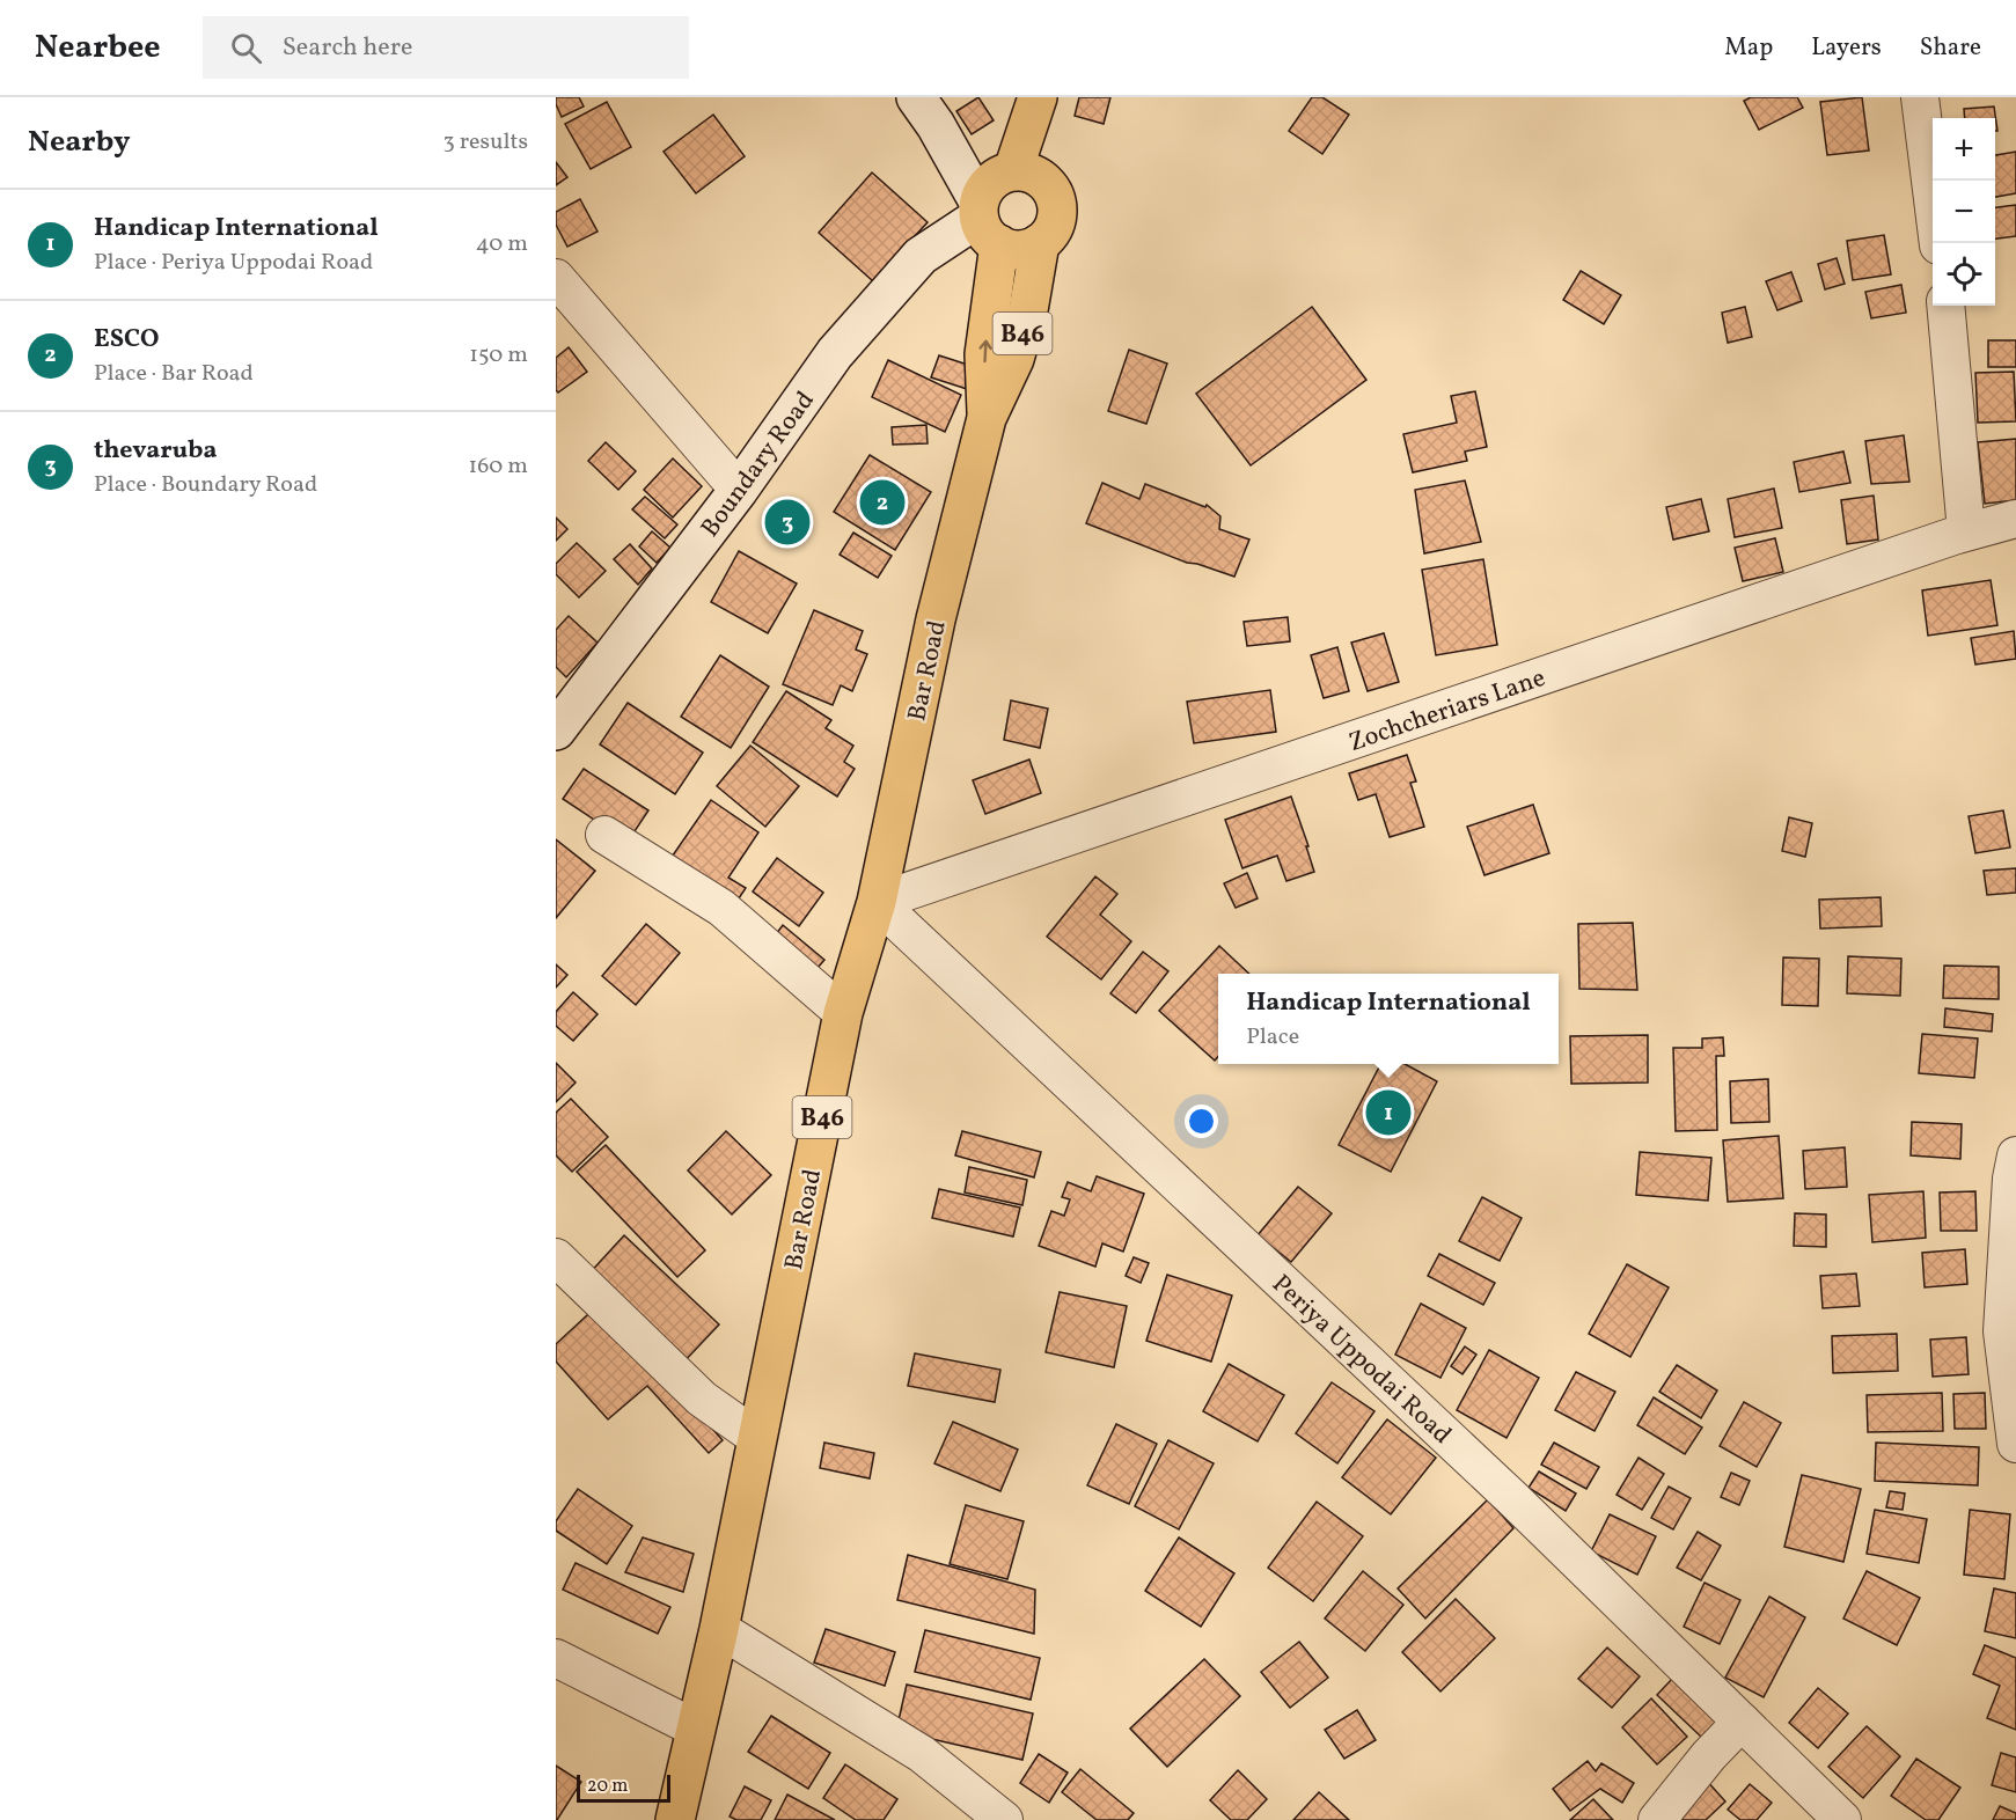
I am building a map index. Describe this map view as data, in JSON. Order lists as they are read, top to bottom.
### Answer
{
  "streets": {
    "main road": ["B46", "Boundary Road", "Bar Road"],
    "street": ["Zochcheriars Lane", "Periya Uppodai Road"]
  },
  "crossings": [
    ["Boundary Road", "Bar Road"],
    ["Bar Road", "Zochcheriars Lane"],
    ["Bar Road", "Periya Uppodai Road"],
    ["Zochcheriars Lane", "Periya Uppodai Road"]
  ],
  "scale_bar": "20 m",
  "page": {
    "header": "Nearbee",
    "search": "Search here",
    "nav": ["Map", "Layers", "Share"],
    "heading": ["Nearby", "3 results"],
    "map_buttons": ["+", "−"],
    "list": [
      {
        "mark": "1",
        "name": "Handicap International",
        "note": "Place · Periya Uppodai Road",
        "value": "40 m"
      },
      {
        "mark": "2",
        "name": "ESCO",
        "note": "Place · Bar Road",
        "value": "150 m"
      },
      {
        "mark": "3",
        "name": "thevaruba",
        "note": "Place · Boundary Road",
        "value": "160 m"
      }
    ],
    "pins": ["2", "3", "1"],
    "popup": ["Handicap International", "Place"],
    "scale": "20 m"
  }
}
